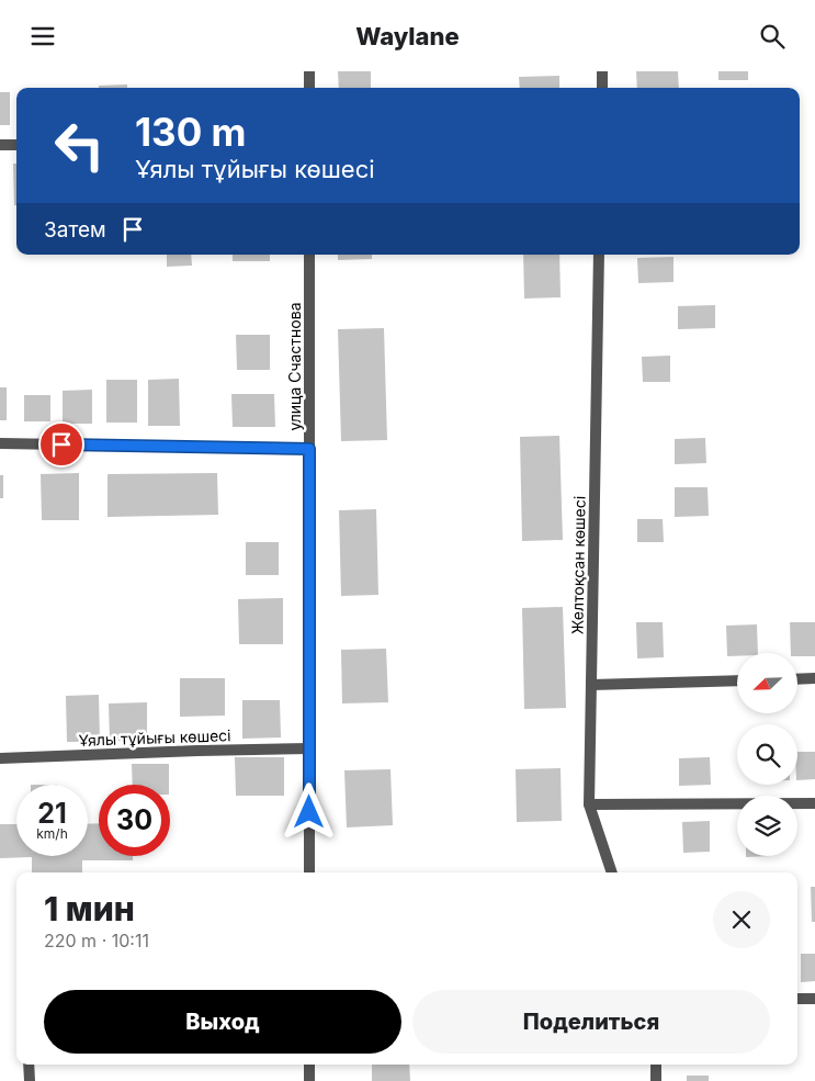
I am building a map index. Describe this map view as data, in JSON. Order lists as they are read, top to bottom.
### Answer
{
  "streets": {
    "street": ["улица Счастнова", "Желтоқсан көшесі", "Ұялы тұйығы көшесі"]
  },
  "crossings": [
    ["улица Счастнова", "Ұялы тұйығы көшесі"]
  ],
  "north": "bottom left",
  "page": {
    "header": "Waylane",
    "turn": ["130 m", "Ұялы тұйығы көшесі"],
    "then": "Затем",
    "speed": "21 km/h",
    "limit": "30",
    "heading": ["1 мин", "220 m · 10:11"],
    "buttons": ["Выход", "Поделиться"]
  }
}
